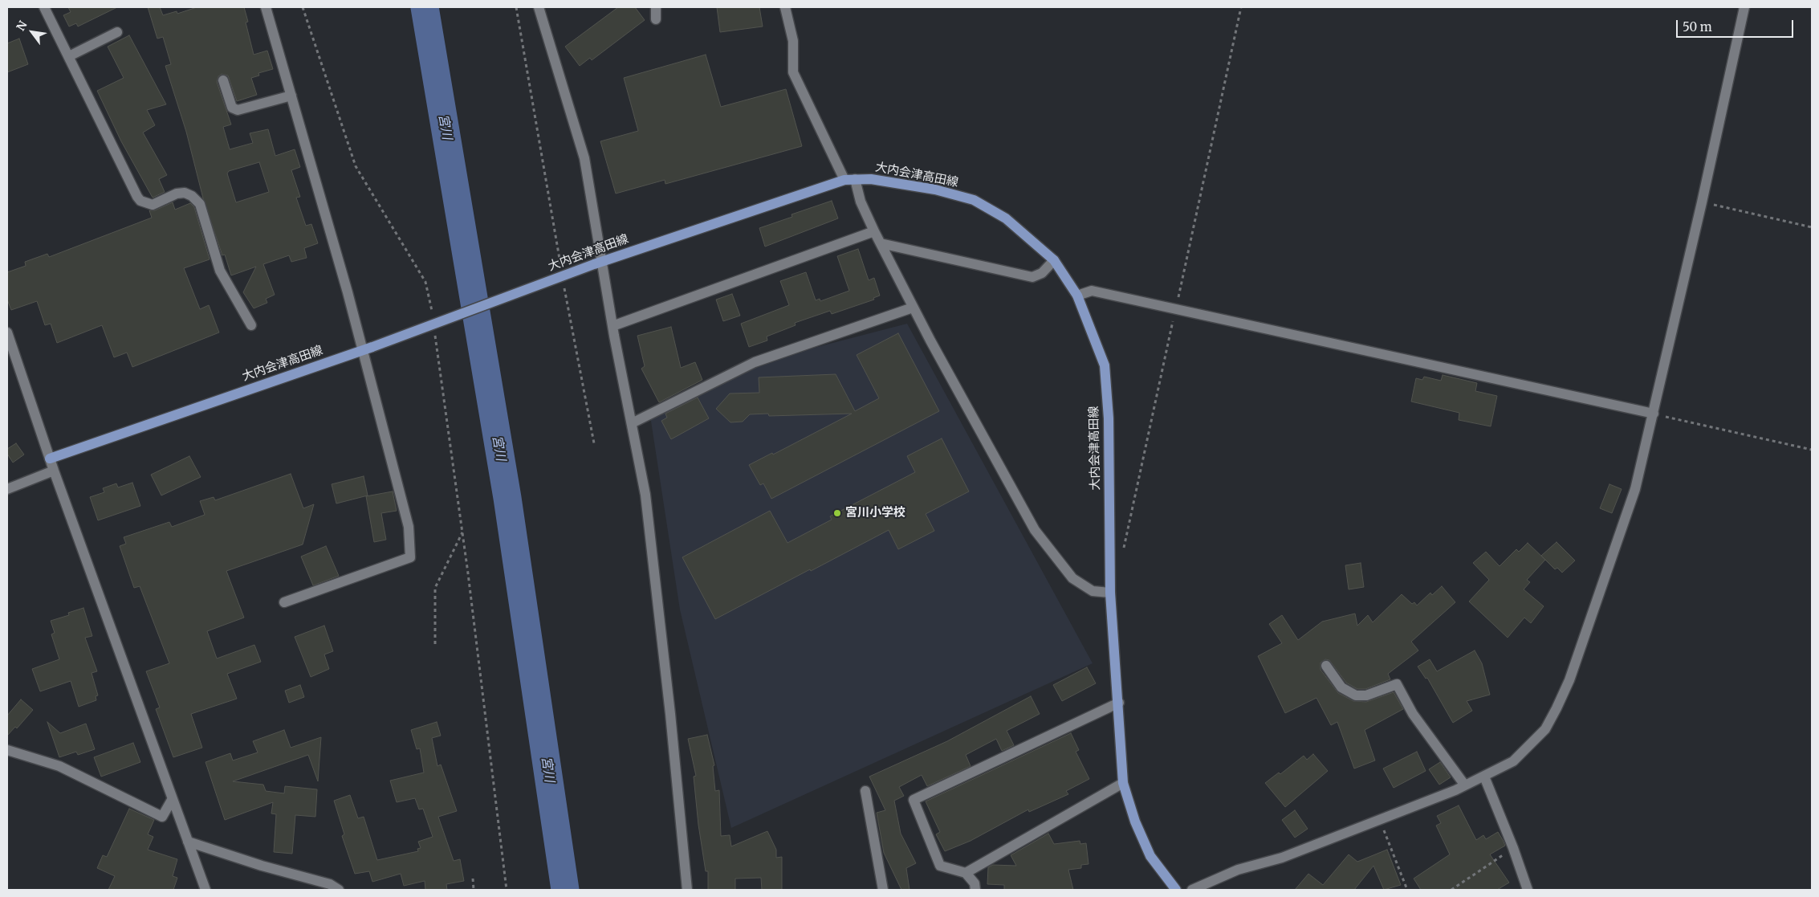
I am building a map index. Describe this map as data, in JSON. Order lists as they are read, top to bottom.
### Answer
{
  "streets": {
    "main road": ["大内会津高田線"]
  },
  "water": ["宮川"],
  "places": ["宮川小学校"],
  "scale_bar": "50 m",
  "north": "top left"
}
